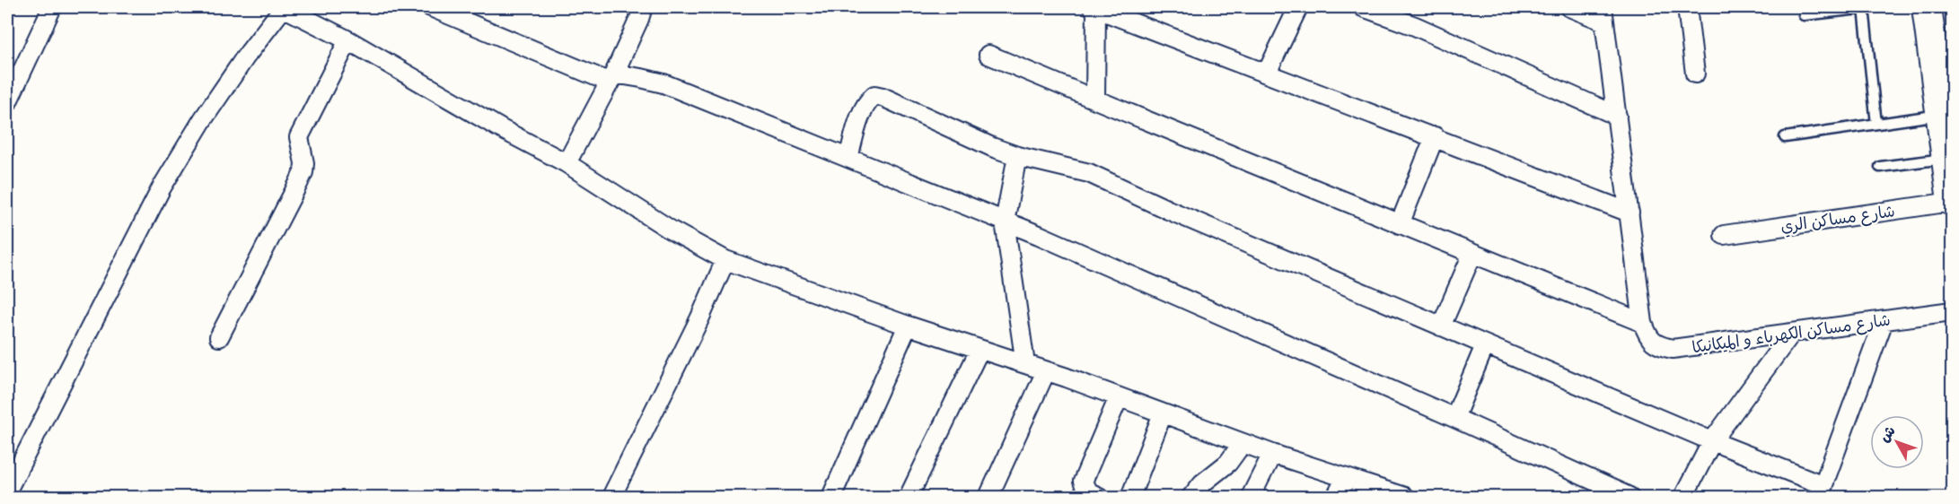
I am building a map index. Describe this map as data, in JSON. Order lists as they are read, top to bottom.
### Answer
{
  "streets": {
    "street": ["شارع مساكن الري", "شارع مساكن الكهرباء و الميكانيكا"]
  },
  "north": "top left"
}
